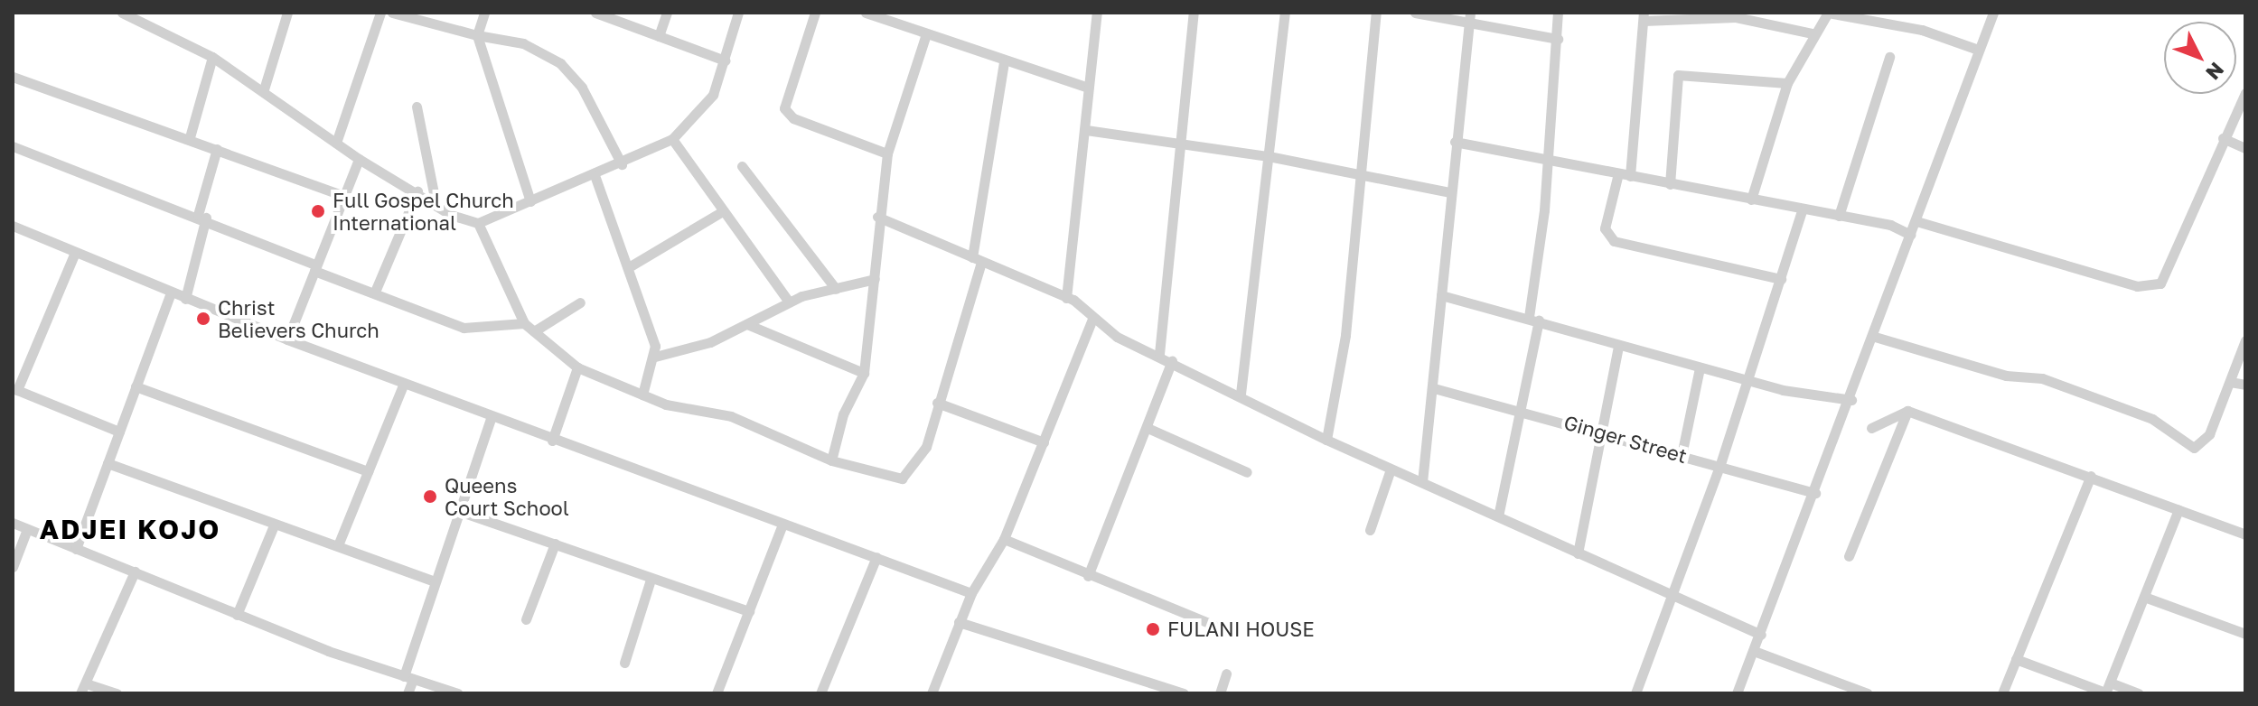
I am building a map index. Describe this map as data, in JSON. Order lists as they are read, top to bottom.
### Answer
{
  "streets": {
    "street": ["Ginger Street"]
  },
  "districts": ["ADJEI KOJO"],
  "places": [
    "Full Gospel Church International",
    "Christ Believers Church",
    "Queens Court School",
    "FULANI HOUSE"
  ],
  "north": "bottom right"
}
